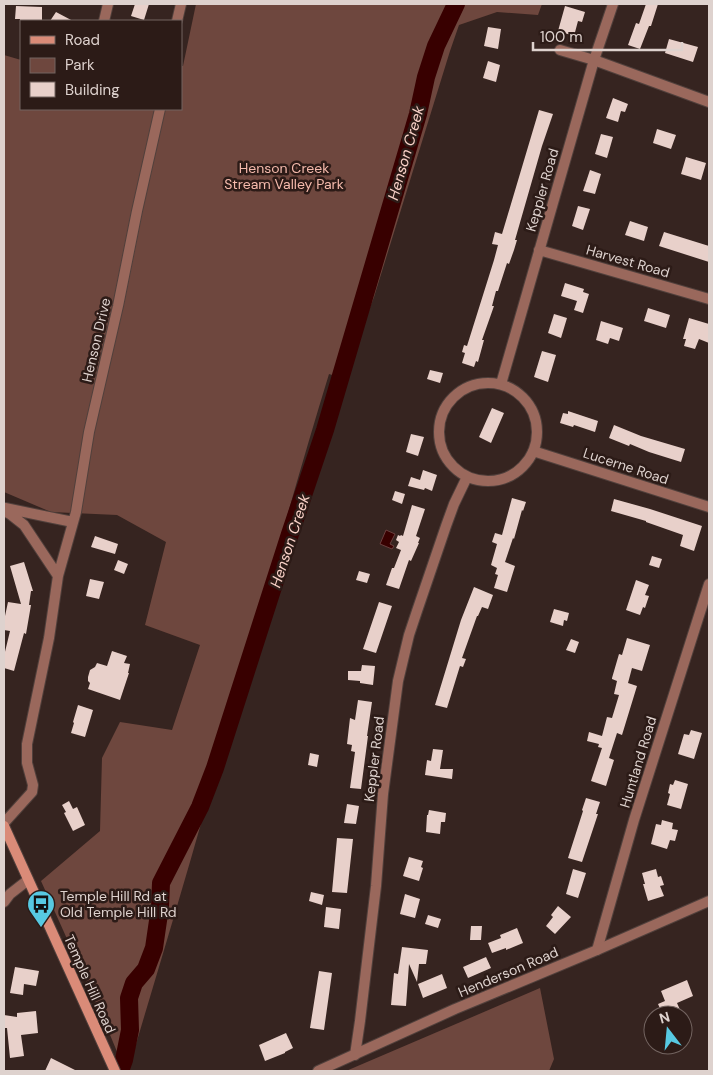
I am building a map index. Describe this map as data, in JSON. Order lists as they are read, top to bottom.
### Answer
{
  "streets": {
    "main road": ["Temple Hill Road"],
    "street": [
      "Keppler Road",
      "Harvest Road",
      "Henson Drive",
      "Lucerne Road",
      "Huntland Road",
      "Henderson Road"
    ]
  },
  "crossings": [
    ["Keppler Road", "Harvest Road"],
    ["Keppler Road", "Lucerne Road"],
    ["Keppler Road", "Henderson Road"],
    ["Henson Drive", "Temple Hill Road"],
    ["Huntland Road", "Henderson Road"]
  ],
  "water": ["Henson Creek"],
  "parks": ["Henson Creek Stream Valley Park"],
  "places": {
    "bus stop": ["Temple Hill Rd at Old Temple Hill Rd"]
  },
  "legend": ["Road", "Park", "Building"],
  "scale_bar": "100 m",
  "north": "top"
}
